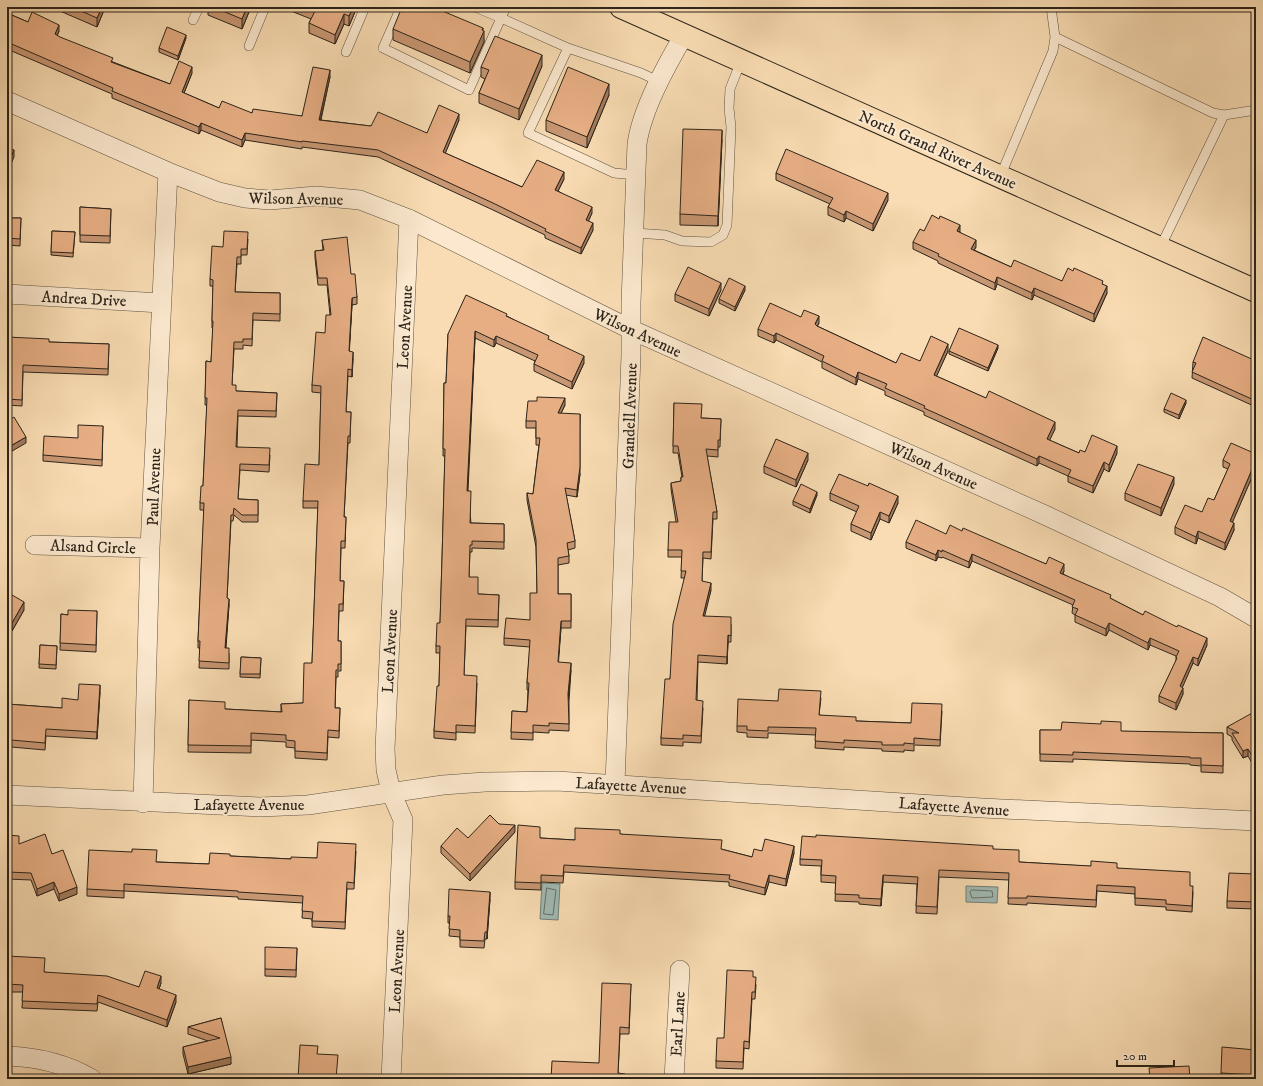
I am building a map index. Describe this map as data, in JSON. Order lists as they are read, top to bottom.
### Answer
{
  "streets": {
    "main road": ["North Grand River Avenue"],
    "street": [
      "Wilson Avenue",
      "Andrea Drive",
      "Leon Avenue",
      "Grandell Avenue",
      "Paul Avenue",
      "Alsand Circle",
      "Lafayette Avenue",
      "Earl Lane"
    ]
  },
  "crossings": [
    ["North Grand River Avenue", "Grandell Avenue"],
    ["Wilson Avenue", "Leon Avenue"],
    ["Wilson Avenue", "Grandell Avenue"],
    ["Wilson Avenue", "Paul Avenue"],
    ["Andrea Drive", "Paul Avenue"],
    ["Leon Avenue", "Lafayette Avenue"],
    ["Grandell Avenue", "Lafayette Avenue"],
    ["Paul Avenue", "Alsand Circle"],
    ["Paul Avenue", "Lafayette Avenue"]
  ],
  "scale_bar": "20 m"
}
